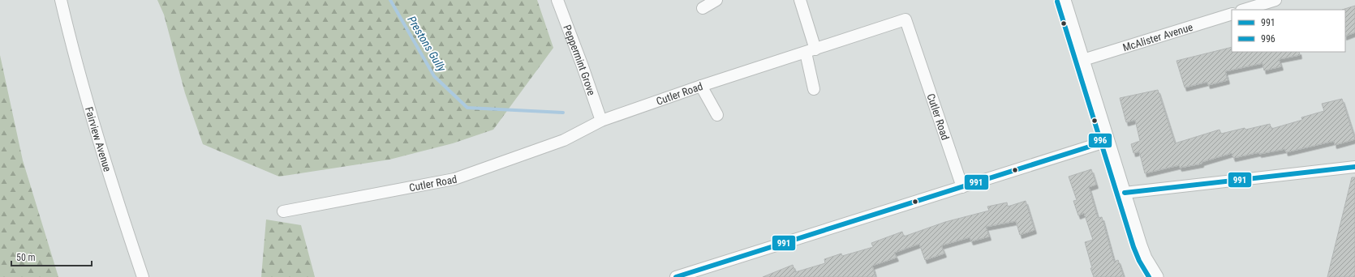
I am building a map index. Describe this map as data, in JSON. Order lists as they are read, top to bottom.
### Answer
{
  "streets": {
    "street": [
      "McAlister Avenue",
      "Peppermint Grove",
      "Cutler Road",
      "Fairview Avenue"
    ]
  },
  "crossings": [
    ["Peppermint Grove", "Cutler Road"]
  ],
  "water": ["Prestons Gully"],
  "lines": ["transit line 996", "transit line 991"],
  "legend": ["991", "996"],
  "scale_bar": "50 m"
}
